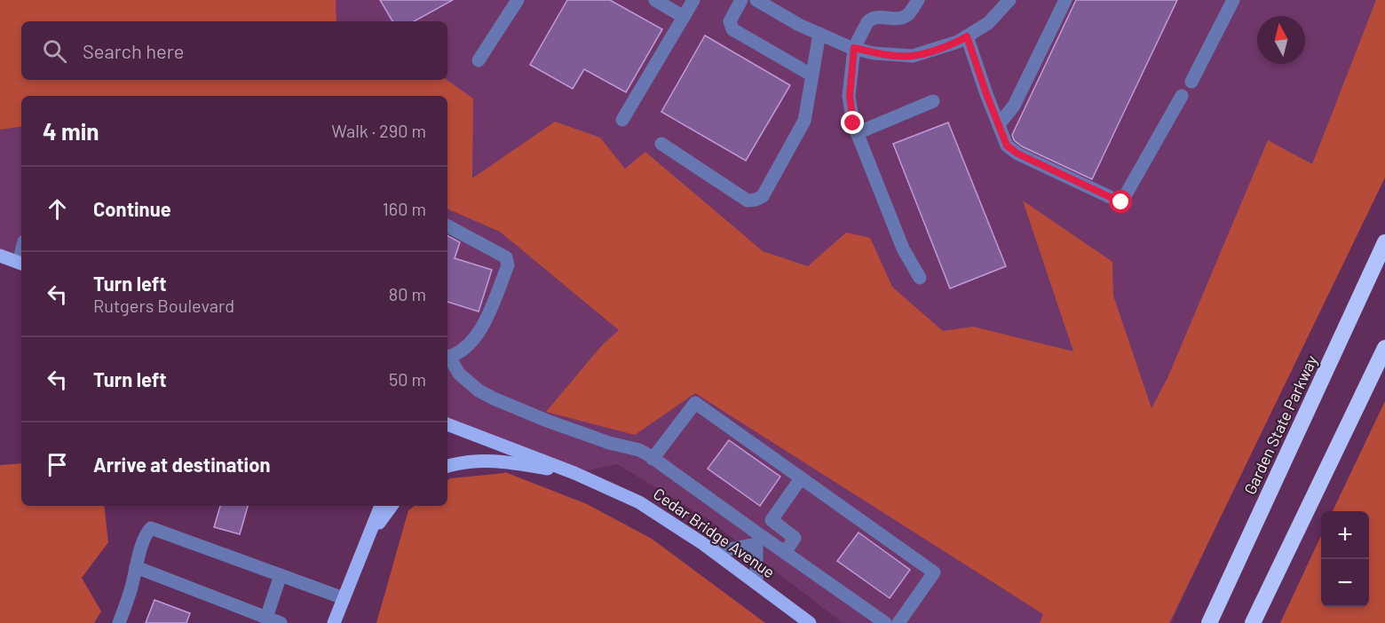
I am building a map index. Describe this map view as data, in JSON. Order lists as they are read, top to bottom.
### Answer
{
  "streets": {
    "highway": ["Garden State Parkway"],
    "main road": ["Cedar Bridge Avenue"]
  },
  "north": "top",
  "page": {
    "search": "Search here",
    "heading": ["4 min", "Walk · 290 m"],
    "list": [
      ["Continue", "160 m"],
      ["Turn left", "Rutgers Boulevard", "80 m"],
      ["Turn left", "50 m"],
      "Arrive at destination"
    ],
    "map_buttons": ["+", "−"]
  }
}
